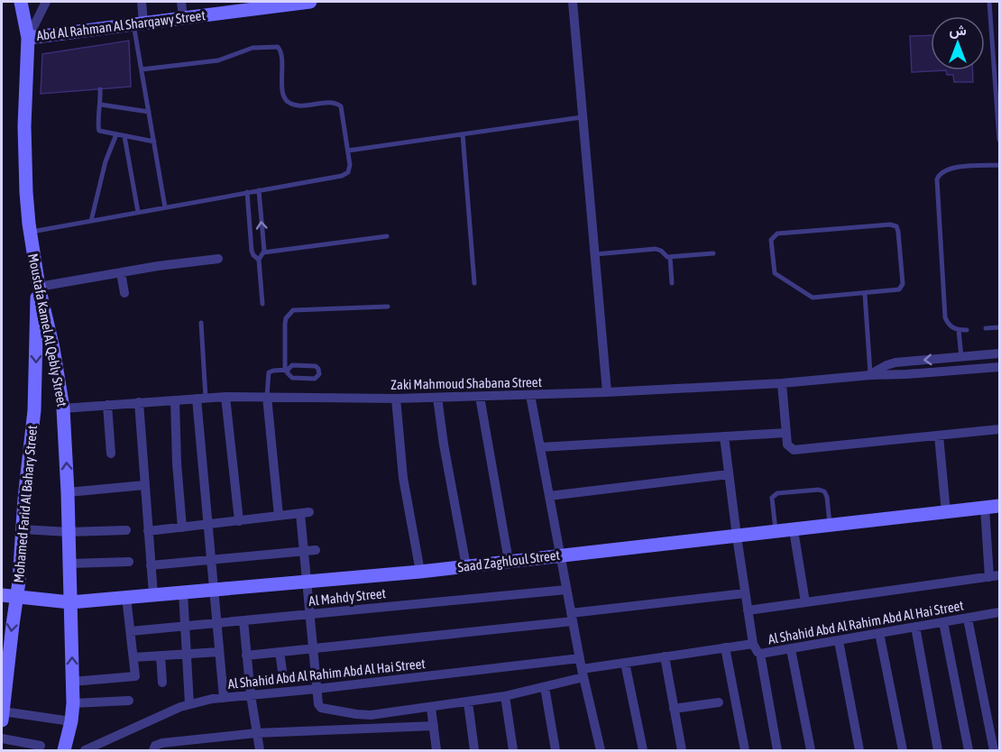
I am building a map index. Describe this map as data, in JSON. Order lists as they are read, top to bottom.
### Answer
{
  "streets": {
    "street": [
      "Abd Al Rahman Al Sharqawy Street",
      "Moustafa Kamel Al Qebly Street",
      "Zaki Mahmoud Shabana Street",
      "Mohamed Farid Al Bahary Street",
      "Saad Zaghloul Street",
      "Al Mahdy Street",
      "Al Shahid Abd Al Rahim Abd Al Hai Street"
    ]
  },
  "crossings": [
    ["Abd Al Rahman Al Sharqawy Street", "Moustafa Kamel Al Qebly Street"],
    ["Moustafa Kamel Al Qebly Street", "Zaki Mahmoud Shabana Street"],
    ["Moustafa Kamel Al Qebly Street", "Mohamed Farid Al Bahary Street"],
    ["Moustafa Kamel Al Qebly Street", "Saad Zaghloul Street"],
    ["Mohamed Farid Al Bahary Street", "Saad Zaghloul Street"]
  ],
  "north": "top"
}
